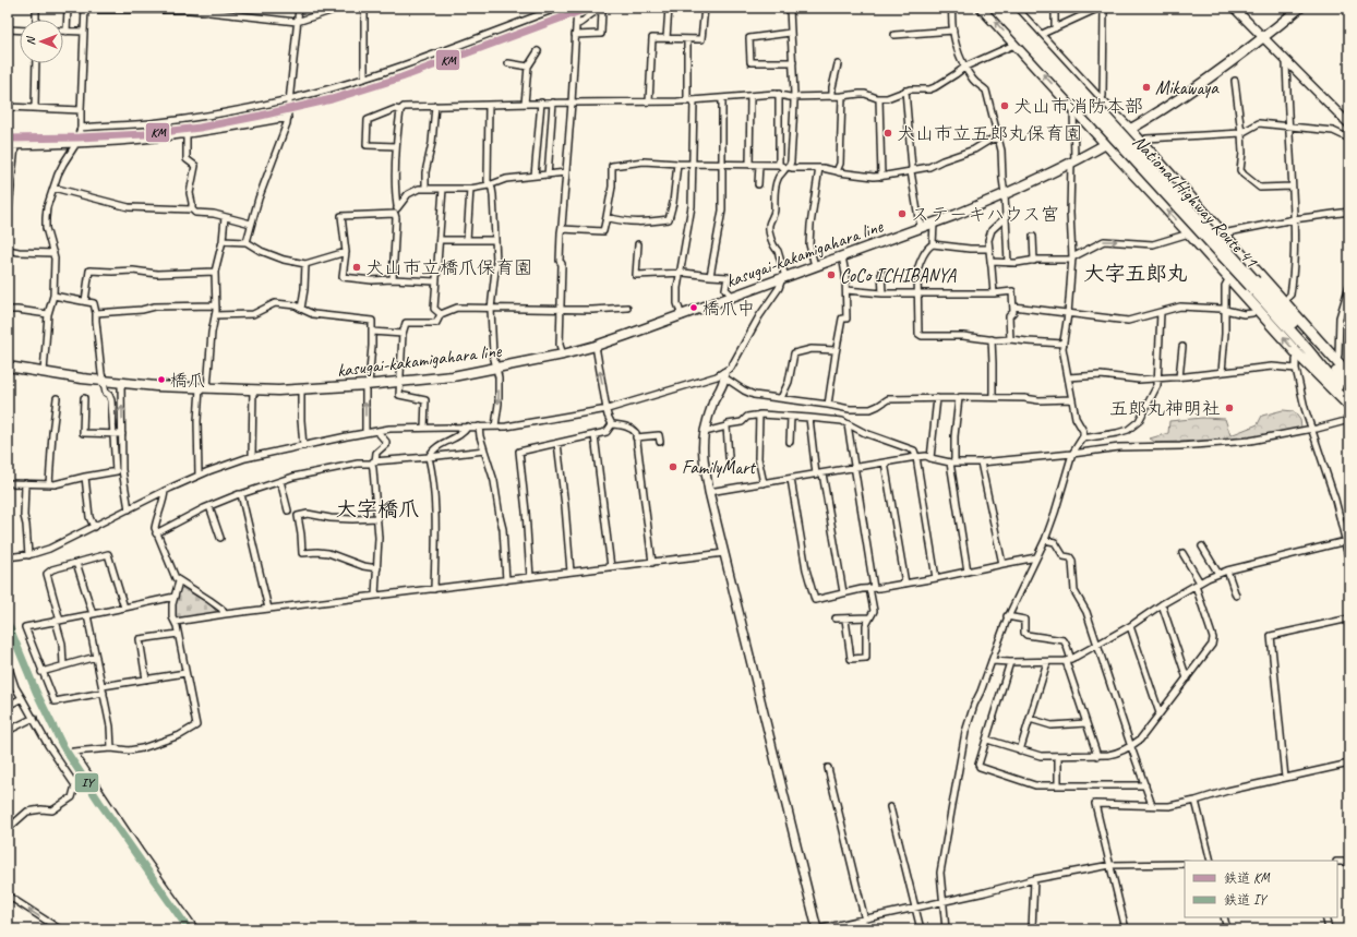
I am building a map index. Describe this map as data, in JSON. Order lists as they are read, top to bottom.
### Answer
{
  "streets": {
    "highway": ["National Highway Route 41"],
    "main road": ["kasugai-kakamigahara line"]
  },
  "districts": ["大字五郎丸", "大字橋爪"],
  "places": [
    "Mikawaya",
    "犬山市消防本部",
    "犬山市立五郎丸保育園",
    "ステーキハウス宮",
    "犬山市立橋爪保育園",
    "CoCo ICHIBANYA",
    "橋爪中",
    "橋爪",
    "五郎丸神明社",
    "FamilyMart"
  ],
  "lines": ["rail line KM", "rail line IY"],
  "legend": ["鉄道 KM", "鉄道 IY"],
  "north": "left"
}
